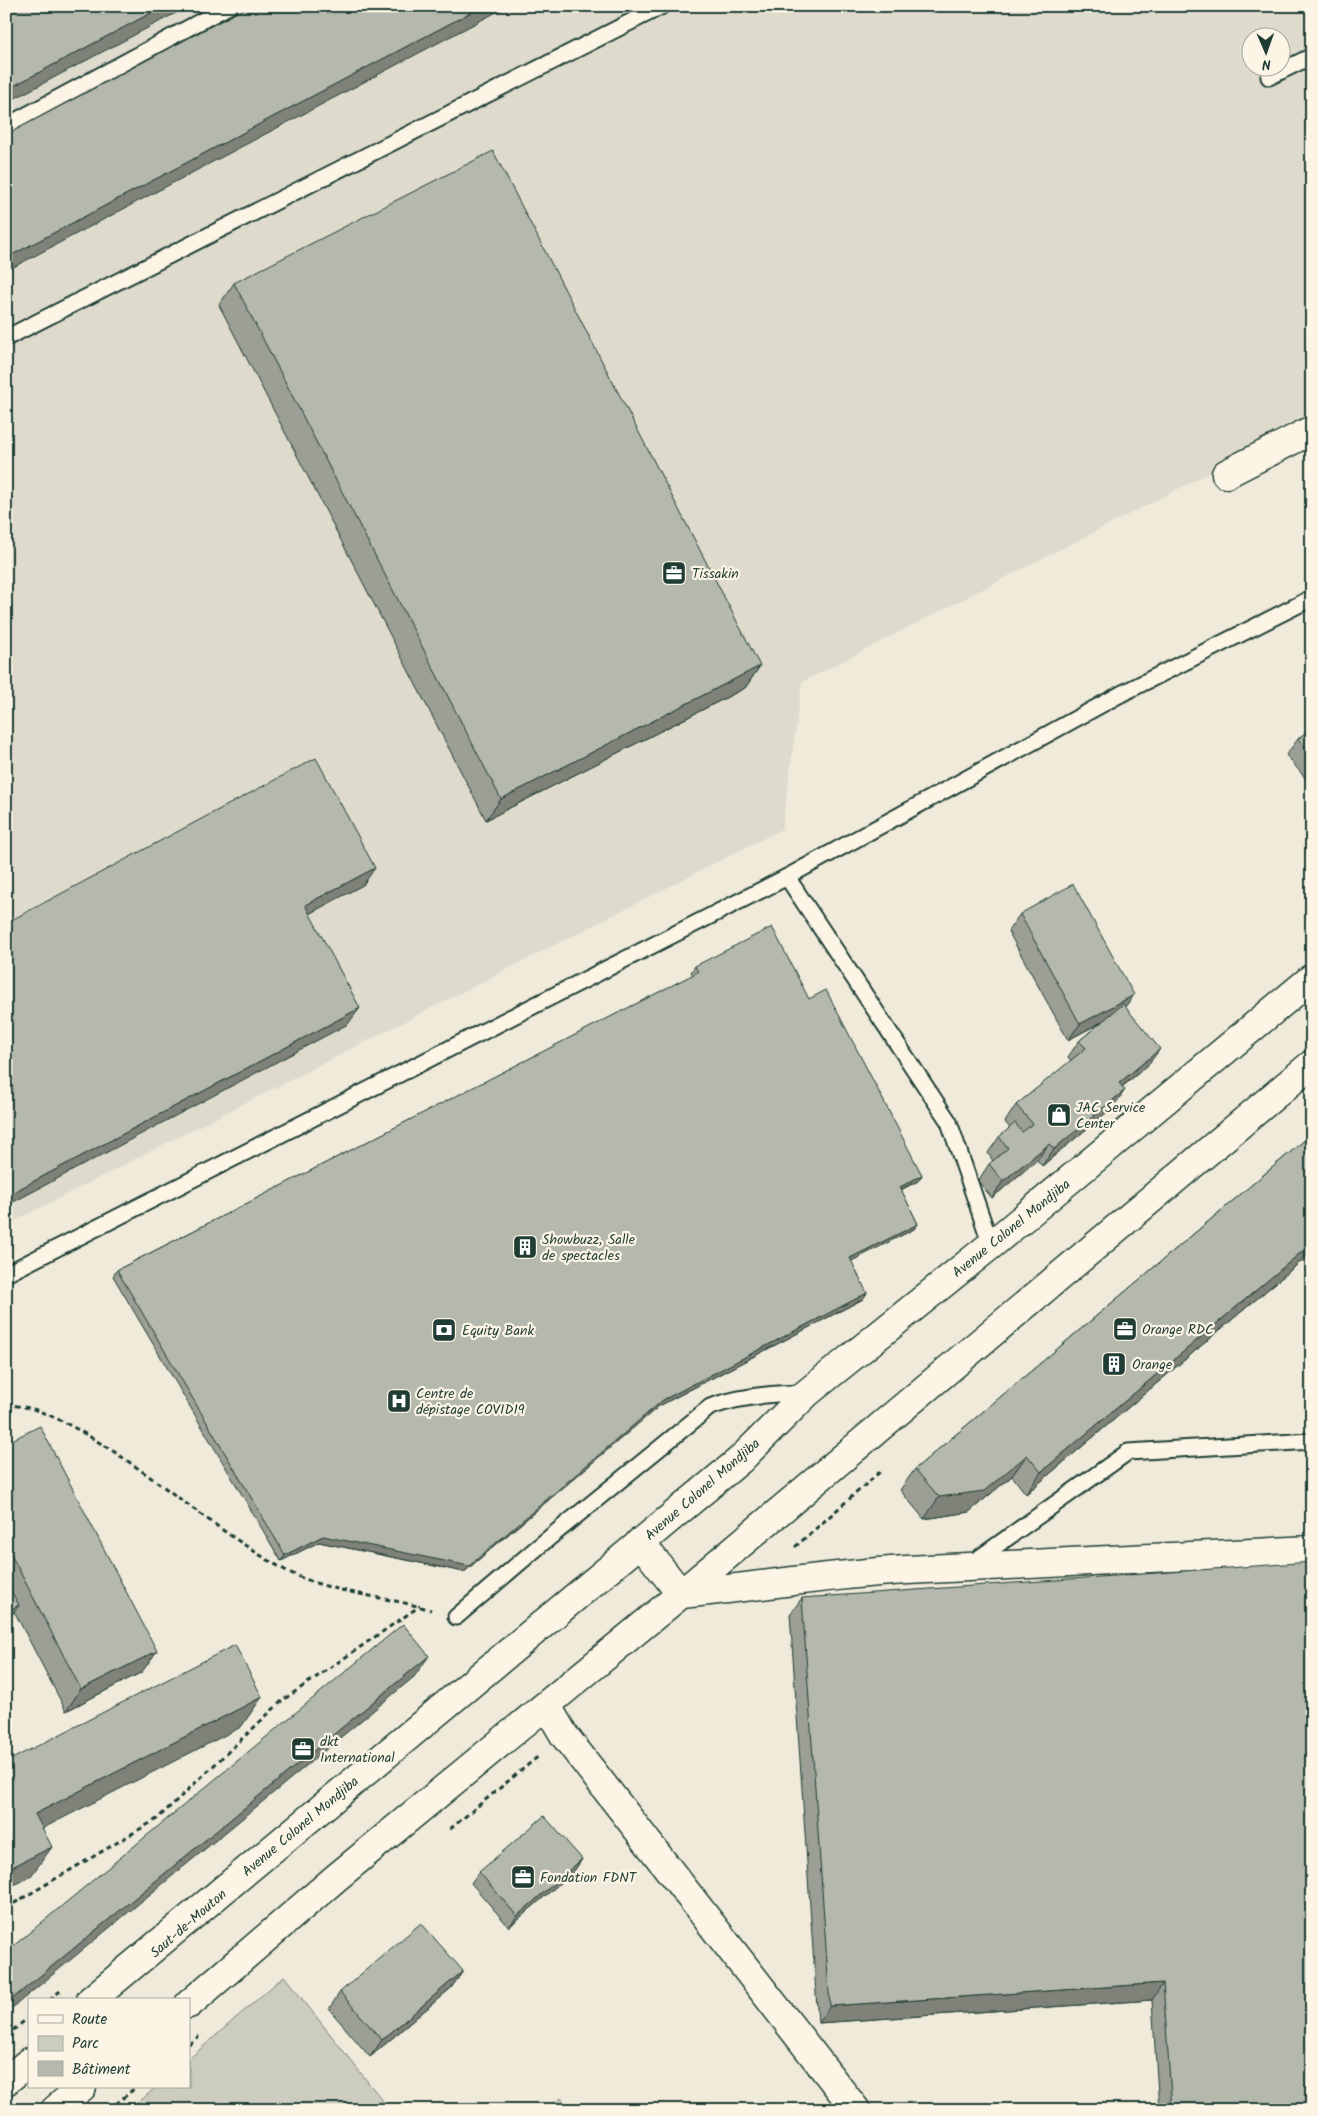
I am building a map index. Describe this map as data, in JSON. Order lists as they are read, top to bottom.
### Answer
{
  "streets": {
    "main road": ["Avenue Colonel Mondjiba", "Saut-de-Mouton"]
  },
  "crossings": [
    ["Avenue Colonel Mondjiba", "Saut-de-Mouton"]
  ],
  "places": {
    "office": [
      "Tissakin",
      "Orange RDC",
      "dkt International",
      "Fondation FDNT"
    ],
    "shop": ["JAC Service Center"],
    "building": ["Showbuzz, Salle de spectacles", "Orange"],
    "bank": ["Equity Bank"],
    "hospital": ["Centre de dépistage COVID19"]
  },
  "legend": ["Route", "Parc", "Bâtiment"],
  "north": "bottom"
}
